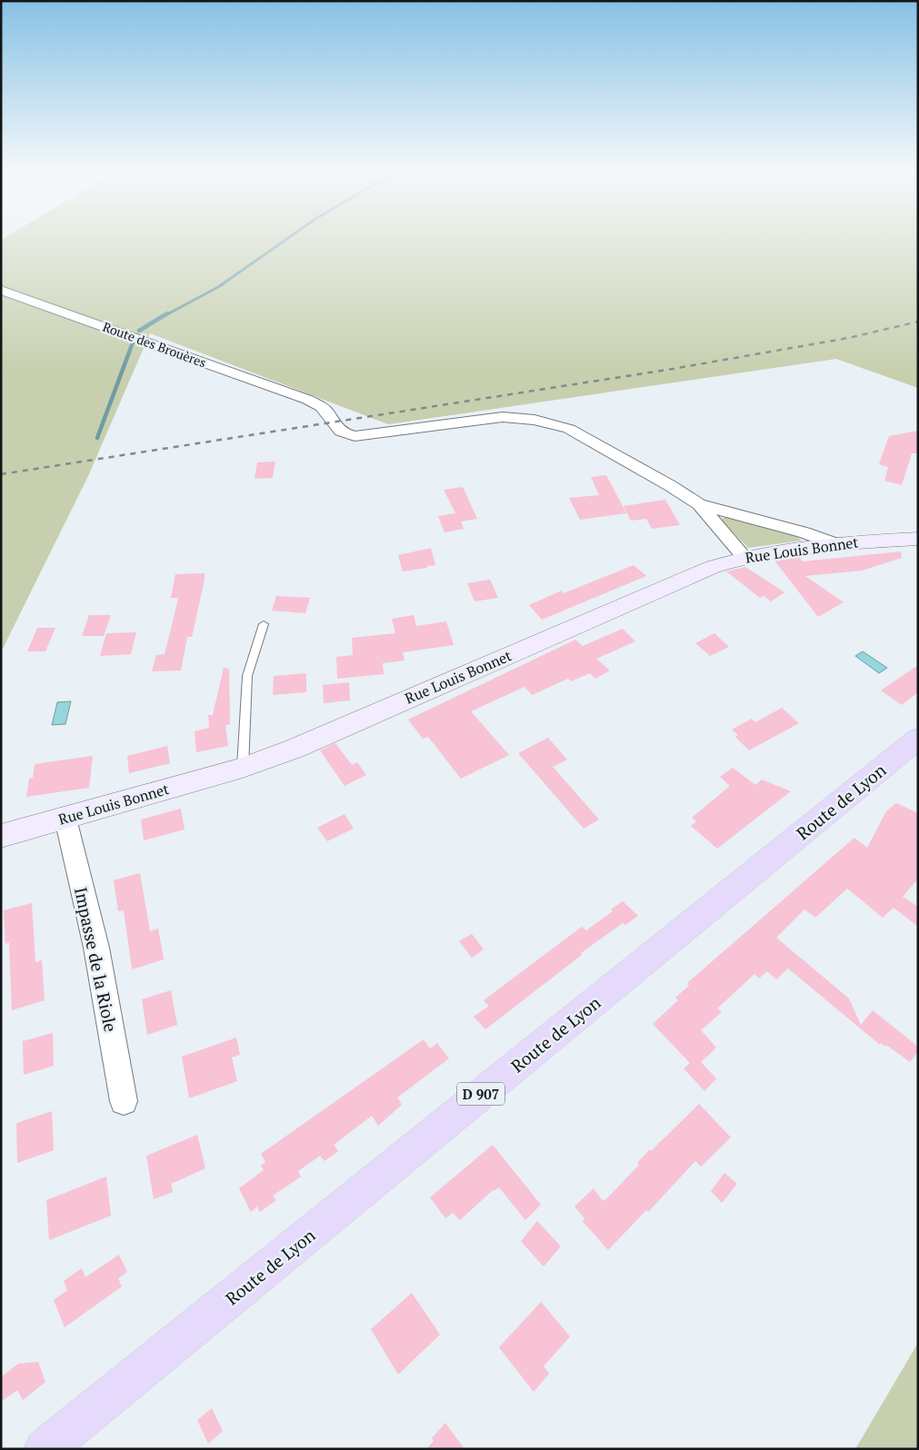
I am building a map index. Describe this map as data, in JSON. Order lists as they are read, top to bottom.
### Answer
{
  "streets": {
    "main road": ["Route de Lyon", "D 907"],
    "street": ["Route des Brouères", "Rue Louis Bonnet", "Impasse de la Riole"]
  },
  "crossings": [
    ["Rue Louis Bonnet", "Impasse de la Riole"]
  ]
}
